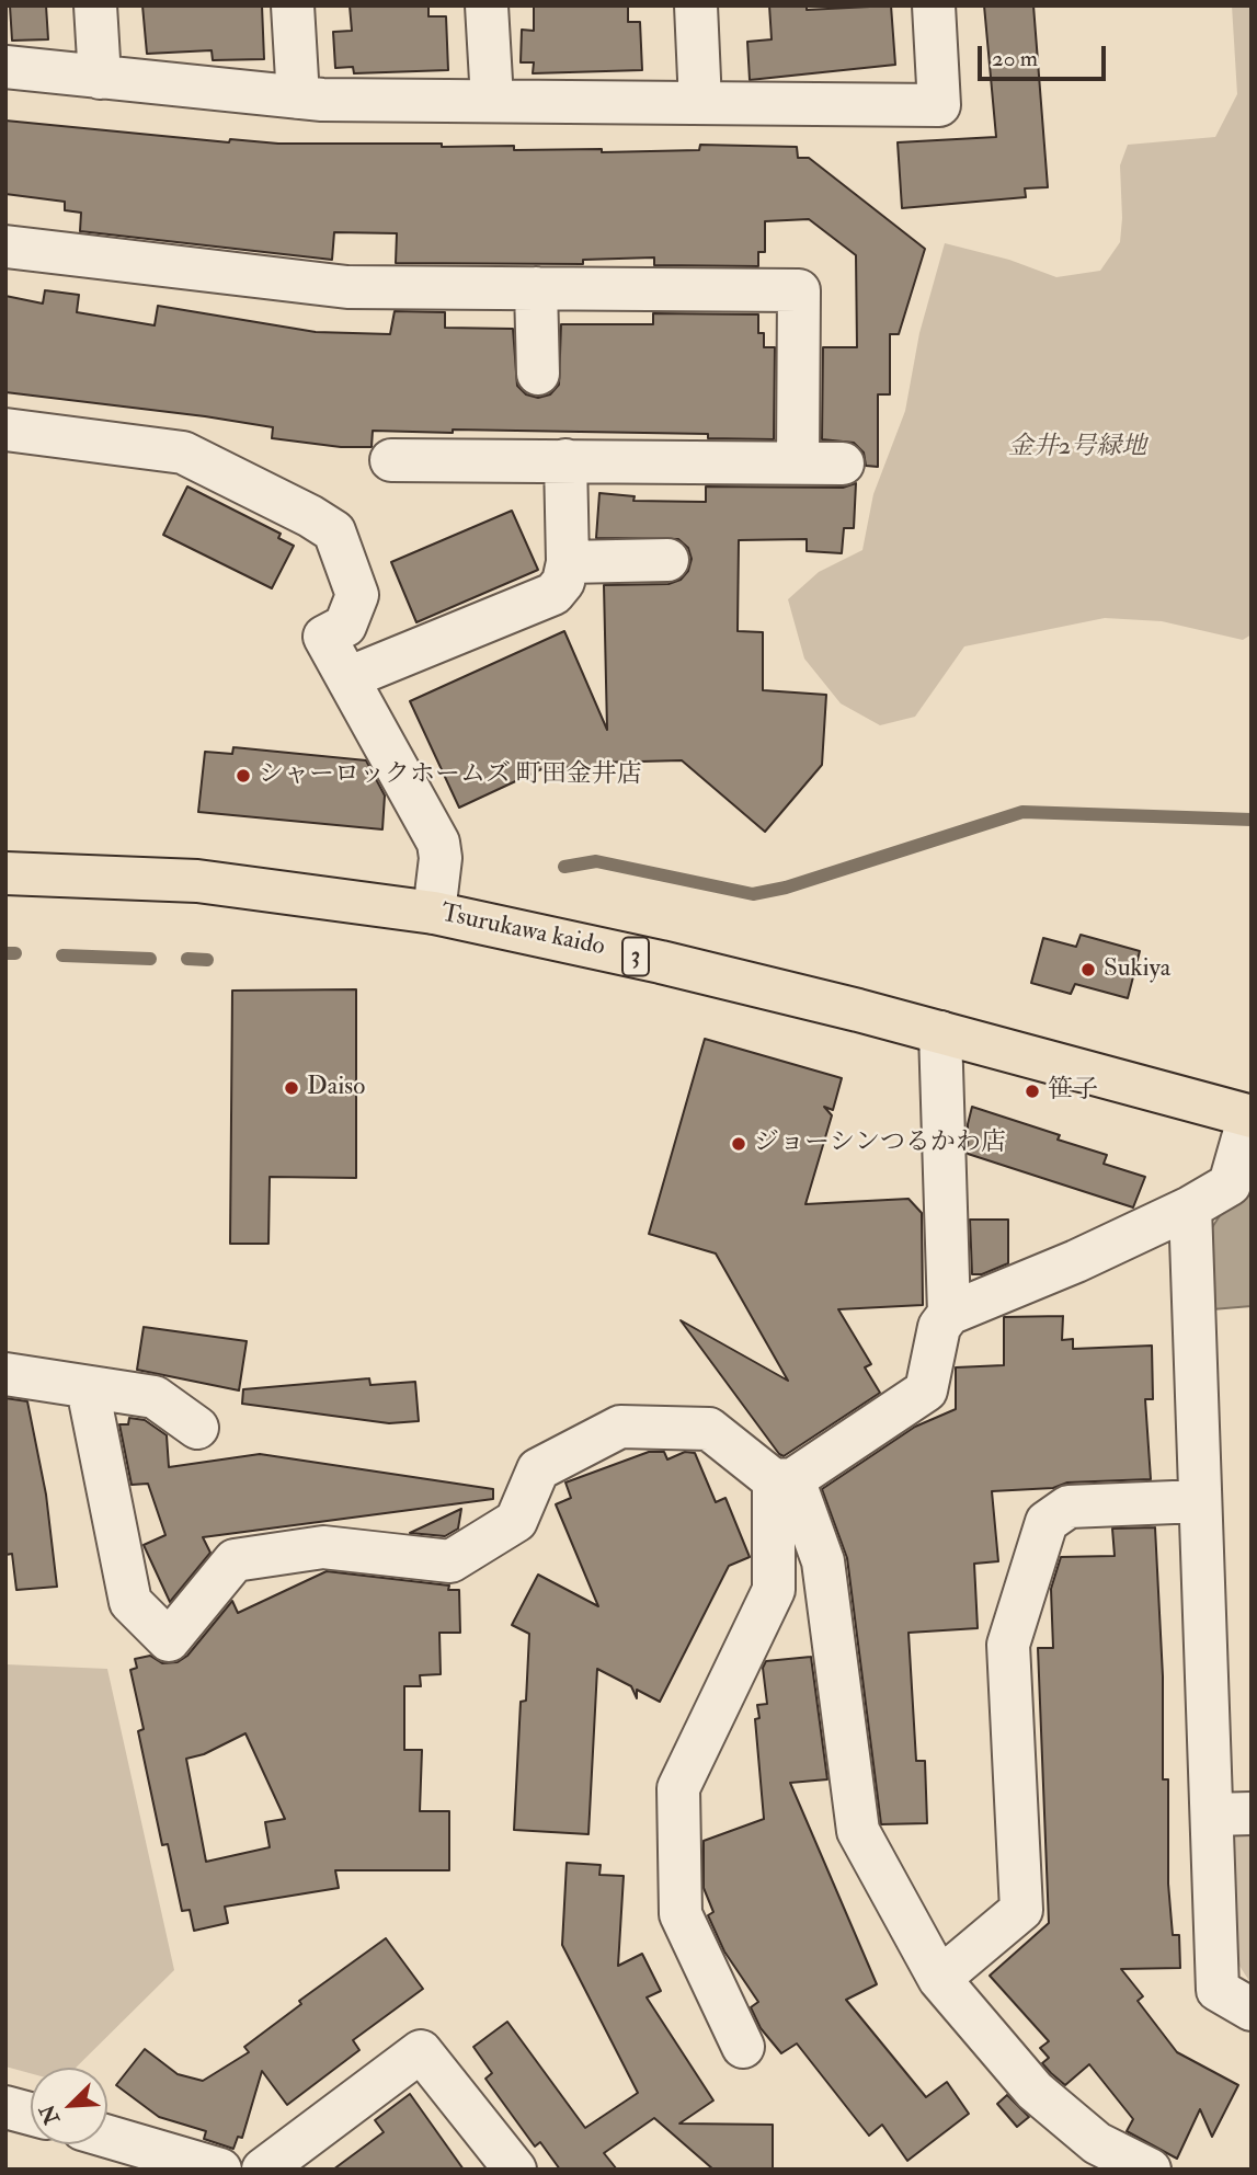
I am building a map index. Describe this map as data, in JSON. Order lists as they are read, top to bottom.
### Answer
{
  "streets": {
    "main road": ["Tsurukawa kaido", "3"]
  },
  "parks": ["金井2号緑地"],
  "places": [
    "シャーロックホームズ 町田金井店",
    "Sukiya",
    "Daiso",
    "笹子",
    "ジョーシンつるかわ店"
  ],
  "scale_bar": "20 m",
  "north": "bottom left"
}
